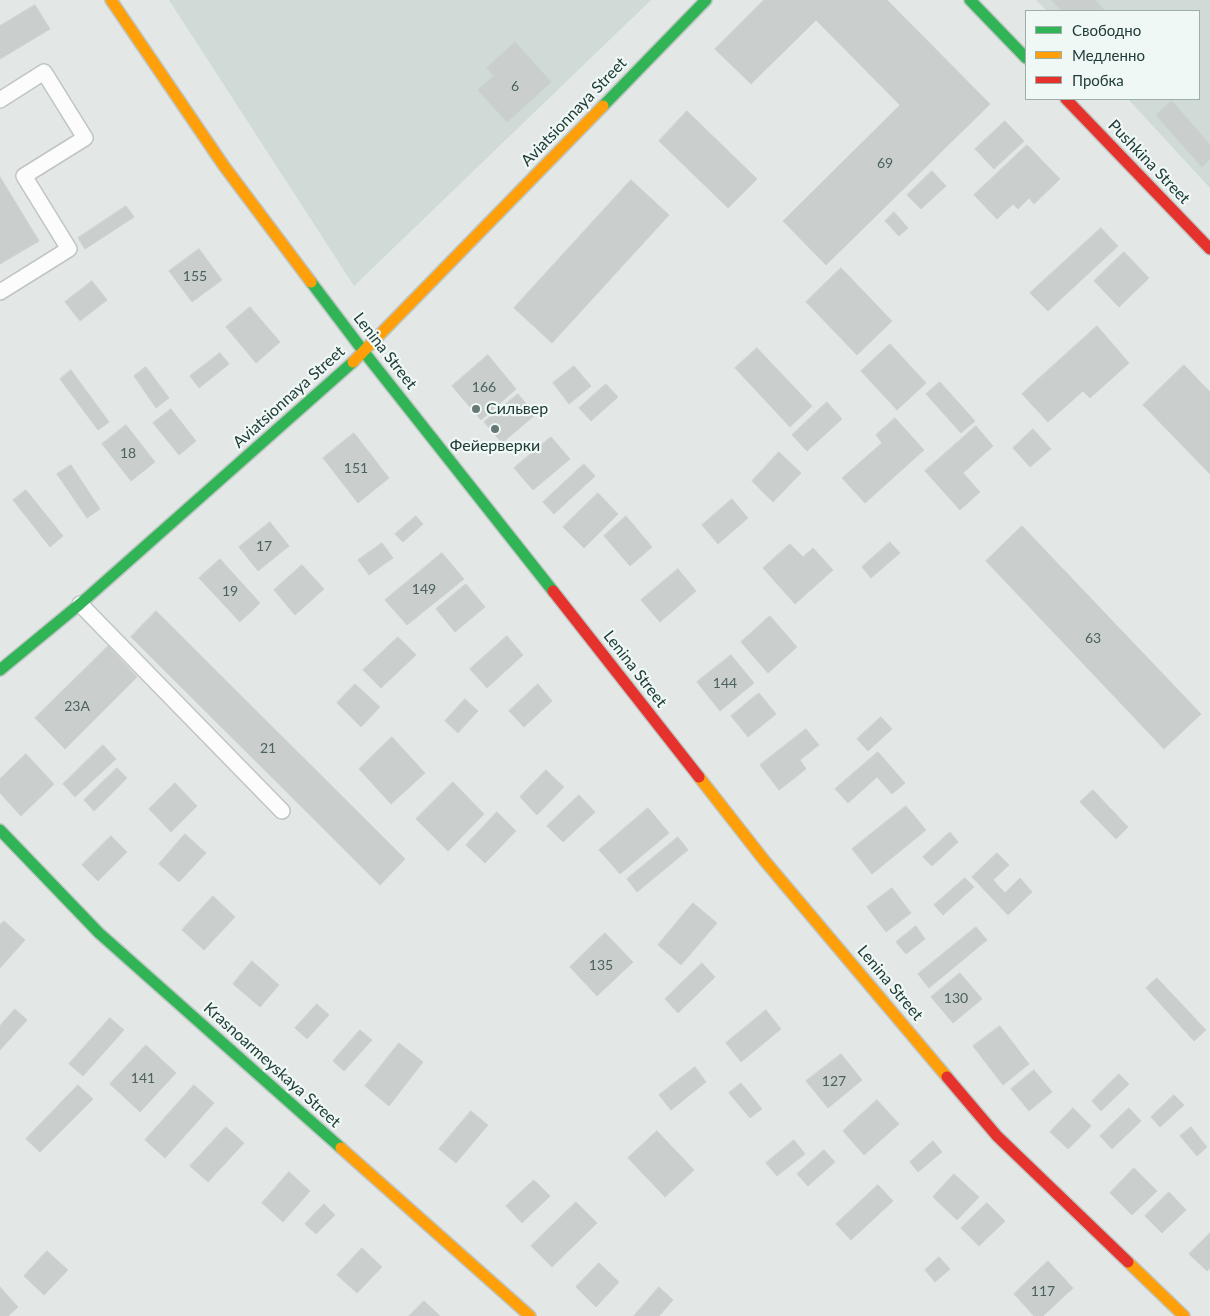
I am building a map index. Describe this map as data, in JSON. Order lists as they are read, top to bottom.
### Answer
{
  "streets": {
    "main road": [
      "Aviatsionnaya Street",
      "Pushkina Street",
      "Lenina Street",
      "Krasnoarmeyskaya Street"
    ]
  },
  "crossings": [
    ["Aviatsionnaya Street", "Lenina Street"]
  ],
  "places": ["Сильвер", "Фейерверки"],
  "house_numbers": [
    "6",
    "69",
    "155",
    "166",
    "18",
    "151",
    "17",
    "149",
    "19",
    "63",
    "144",
    "23А",
    "21",
    "135",
    "130",
    "141",
    "127",
    "117"
  ],
  "legend": ["Свободно", "Медленно", "Пробка"]
}
